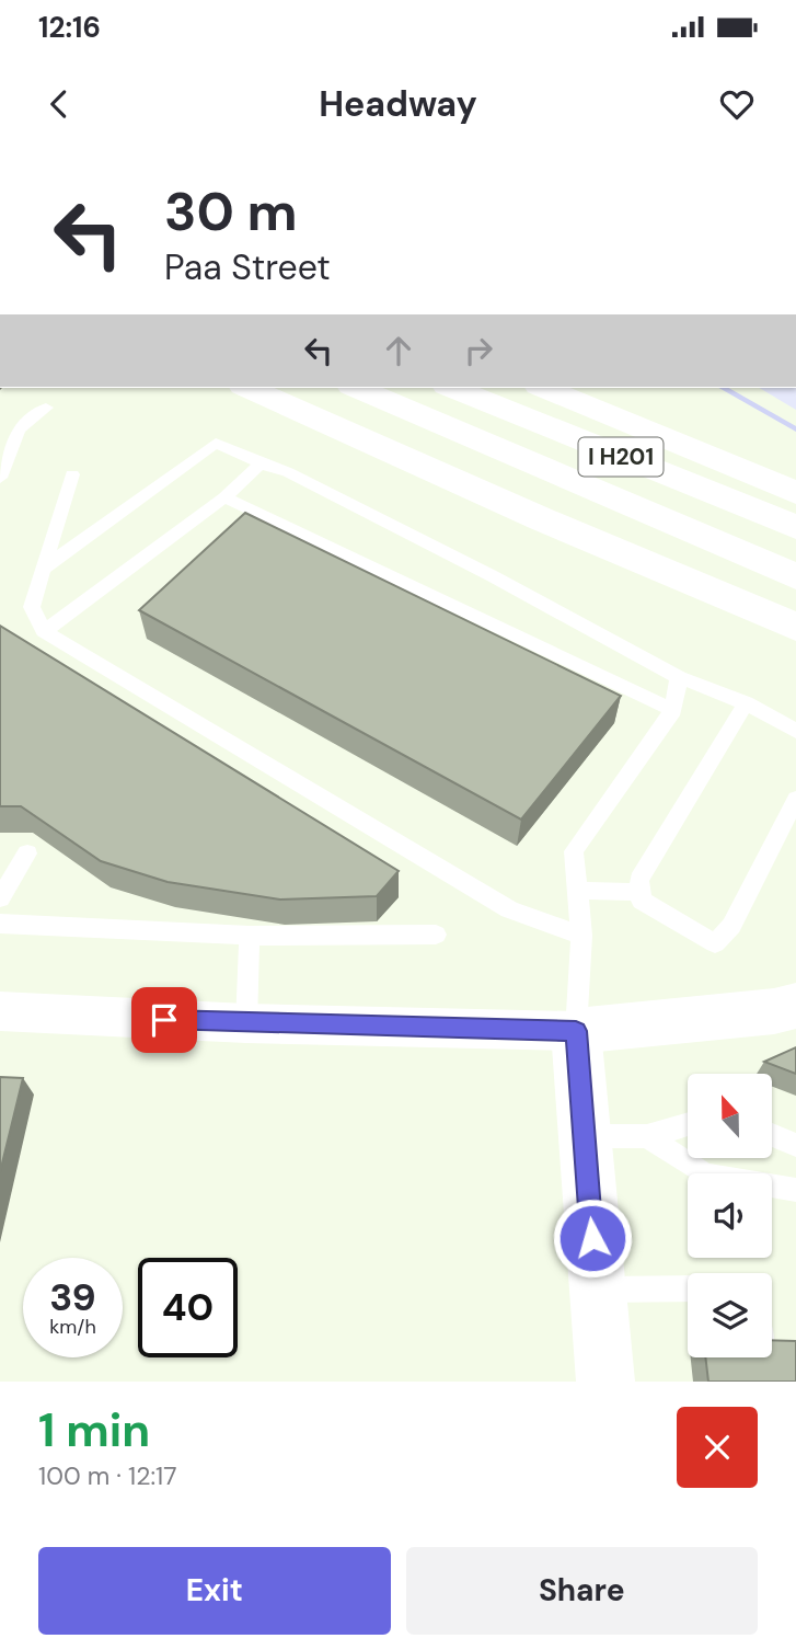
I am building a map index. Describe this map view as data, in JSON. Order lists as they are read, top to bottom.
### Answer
{
  "streets": {
    "main road": ["I H201"]
  },
  "north": "top",
  "page": {
    "status": "12:16",
    "header": "Headway",
    "turn": ["30 m", "Paa Street"],
    "speed": "39 km/h",
    "limit": "40",
    "heading": ["1 min", "100 m · 12:17"],
    "buttons": ["Exit", "Share"]
  }
}
